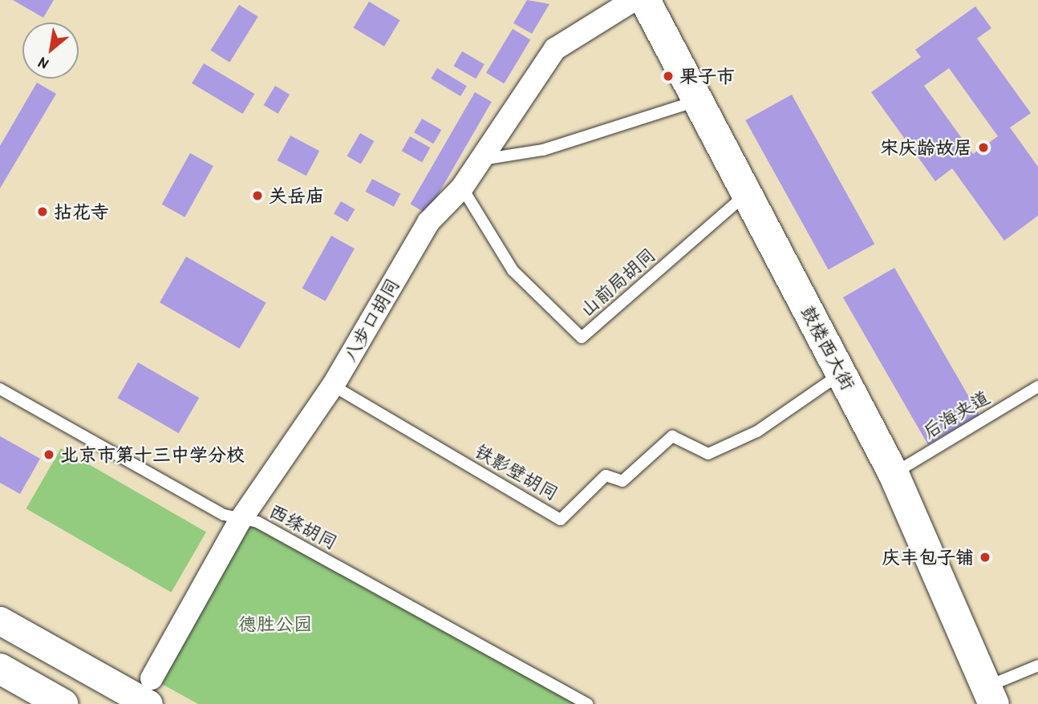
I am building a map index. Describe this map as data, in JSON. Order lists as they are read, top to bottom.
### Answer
{
  "streets": {
    "main road": ["鼓楼西大街"],
    "street": ["八步口胡同"],
    "lane": [
      "山前局胡同",
      "后海夹道",
      "铁影壁胡同",
      "西绦胡同"
    ]
  },
  "crossings": [
    ["山前局胡同", "八步口胡同"],
    ["山前局胡同", "鼓楼西大街"],
    ["八步口胡同", "铁影壁胡同"],
    ["八步口胡同", "西绦胡同"],
    ["鼓楼西大街", "后海夹道"],
    ["鼓楼西大街", "铁影壁胡同"]
  ],
  "parks": ["德胜公园"],
  "places": [
    "果子市",
    "宋庆龄故居",
    "关岳庙",
    "拈花寺",
    "北京市第十三中学分校",
    "庆丰包子铺"
  ],
  "north": "bottom left"
}
